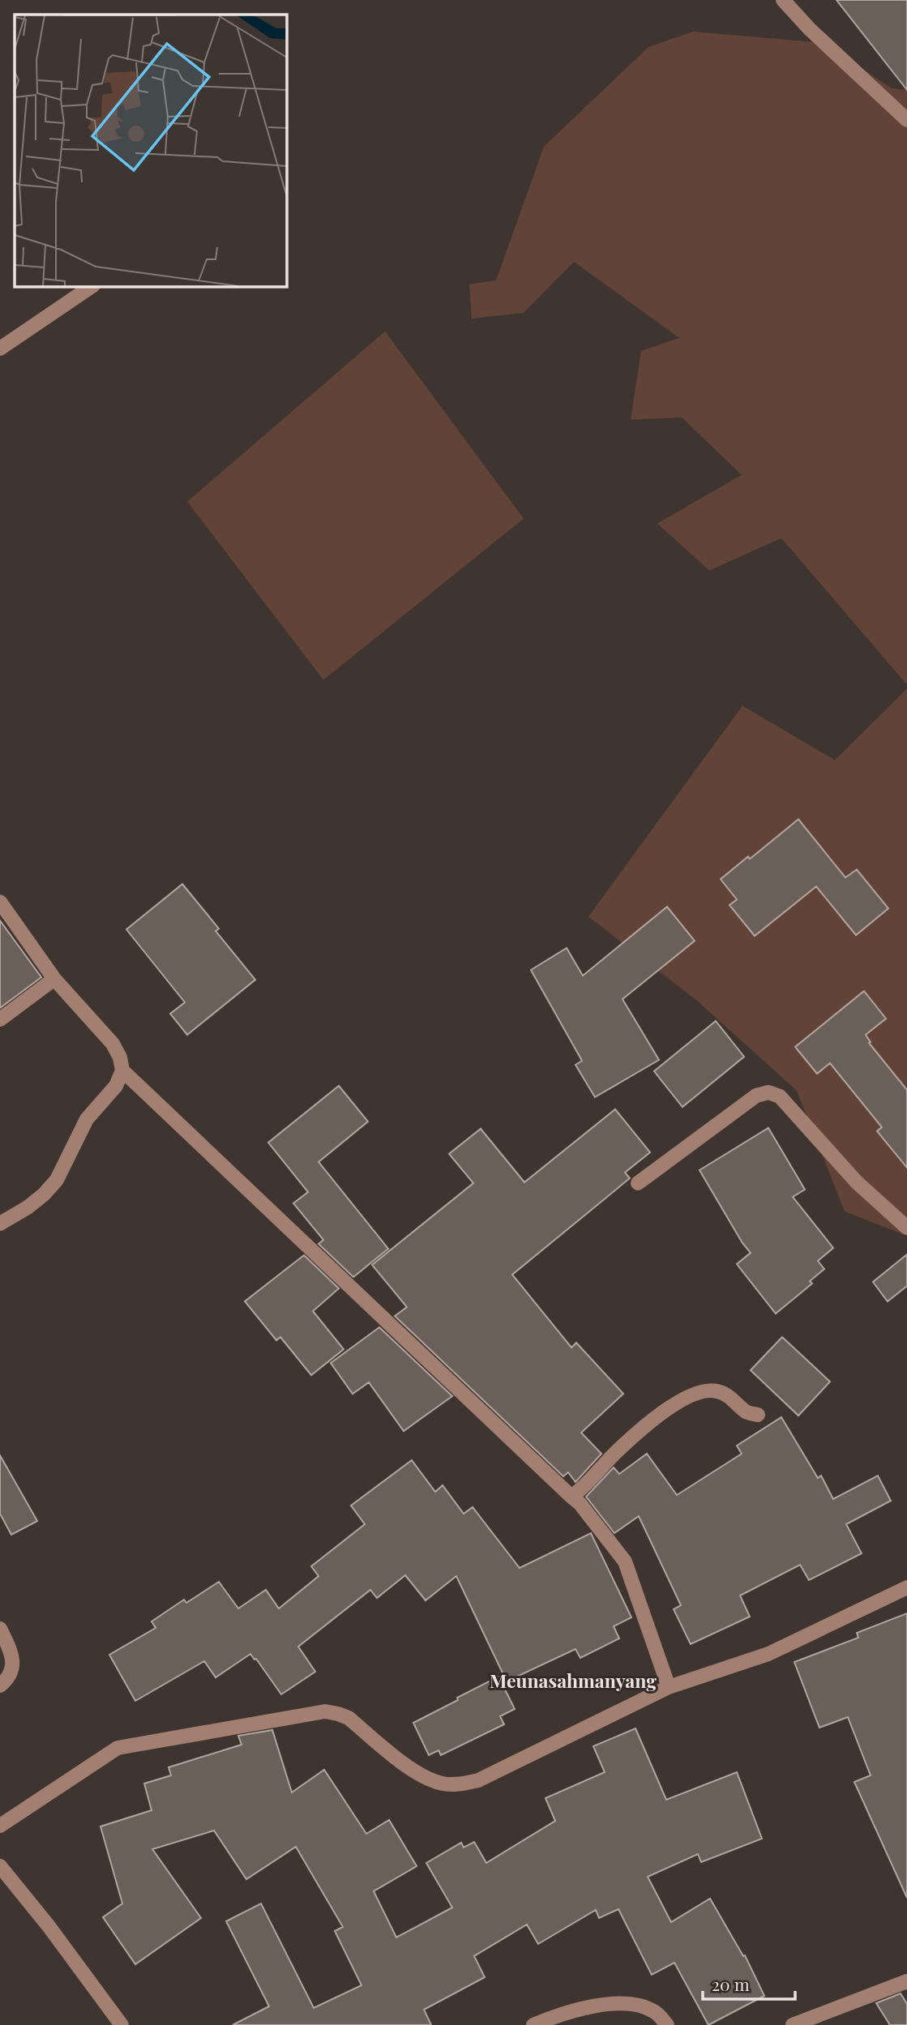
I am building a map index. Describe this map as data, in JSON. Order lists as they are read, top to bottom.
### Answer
{
  "districts": ["Meunasahmanyang"],
  "scale_bar": "20 m"
}
